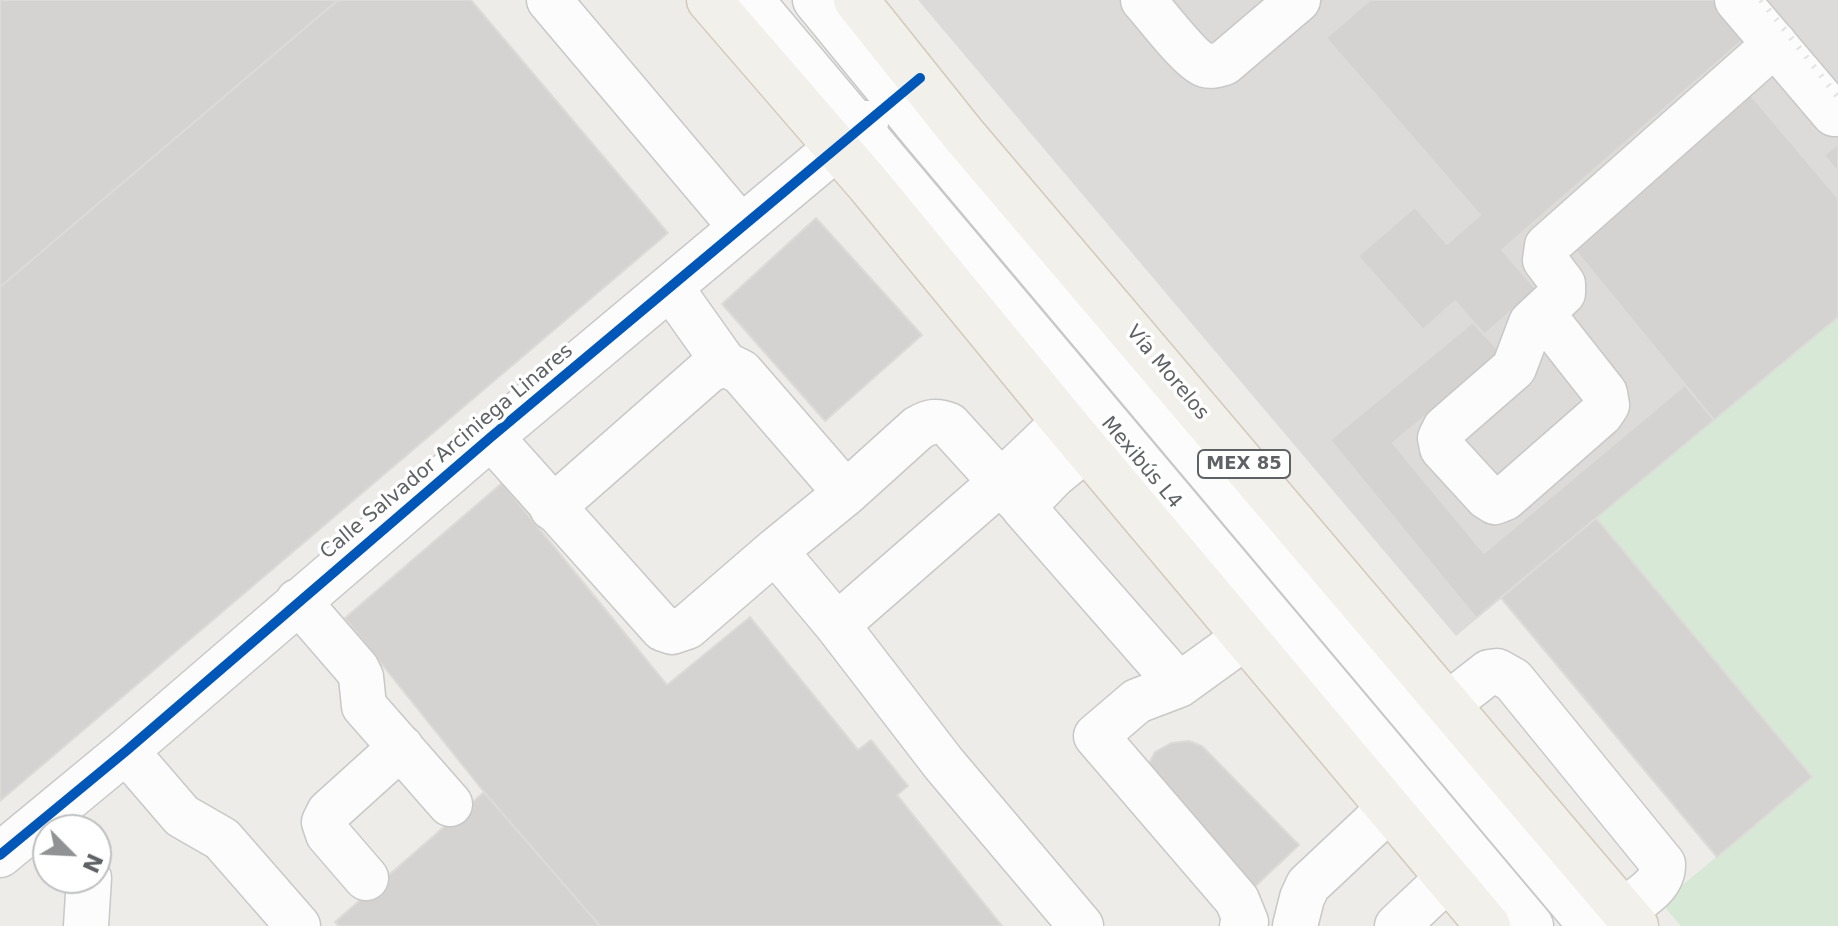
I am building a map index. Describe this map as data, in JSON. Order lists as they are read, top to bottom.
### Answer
{
  "streets": {
    "main road": ["Vía Morelos", "MEX 85"],
    "street": ["Calle Salvador Arciniega Linares", "Mexibús L4"]
  },
  "crossings": [
    ["Vía Morelos", "Calle Salvador Arciniega Linares"],
    ["Calle Salvador Arciniega Linares", "Mexibús L4"]
  ],
  "north": "bottom right"
}
